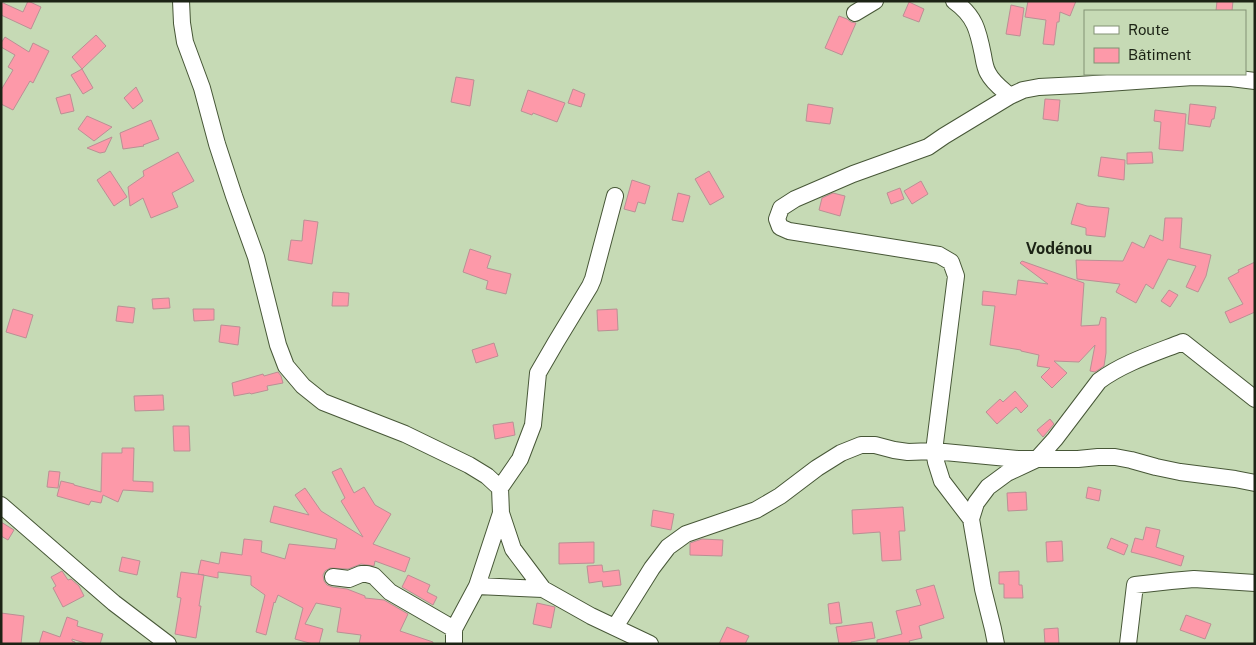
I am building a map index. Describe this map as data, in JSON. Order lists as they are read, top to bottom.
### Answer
{
  "districts": ["Vodénou"],
  "legend": ["Route", "Bâtiment"]
}
